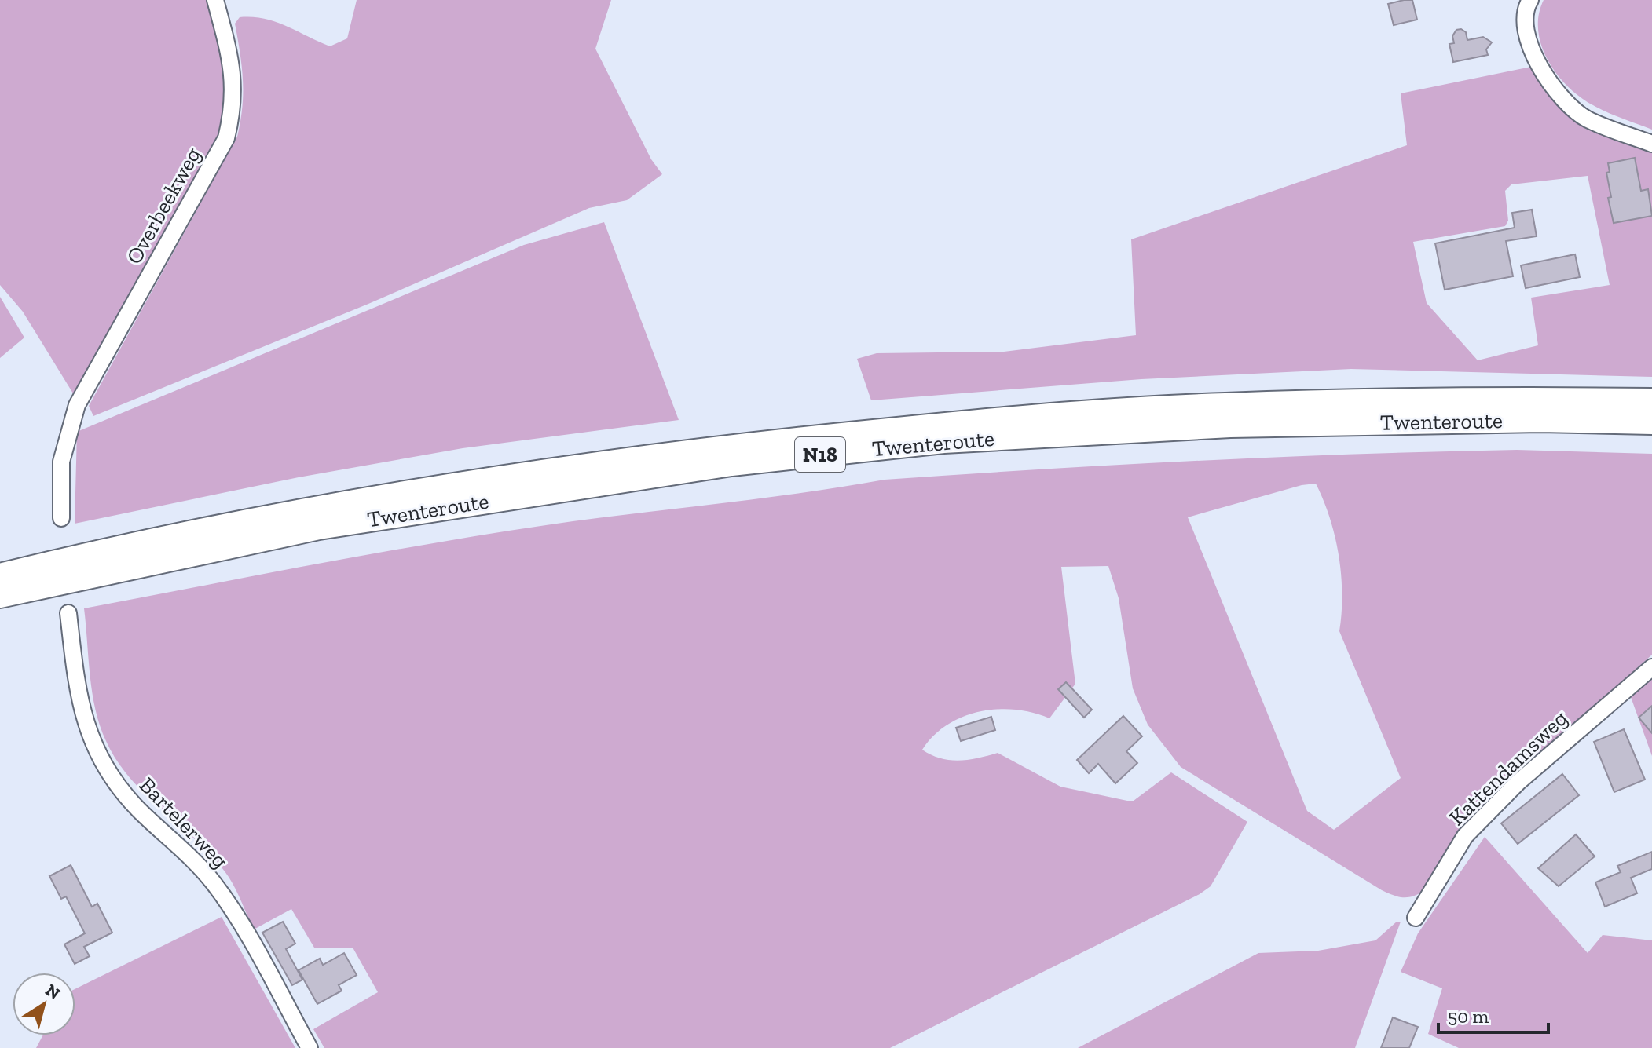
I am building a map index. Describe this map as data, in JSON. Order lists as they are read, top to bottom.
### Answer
{
  "streets": {
    "highway": ["Twenteroute", "N18"],
    "street": ["Overbeekweg", "Kattendamsweg", "Bartelerweg"]
  },
  "scale_bar": "50 m",
  "north": "top right"
}
